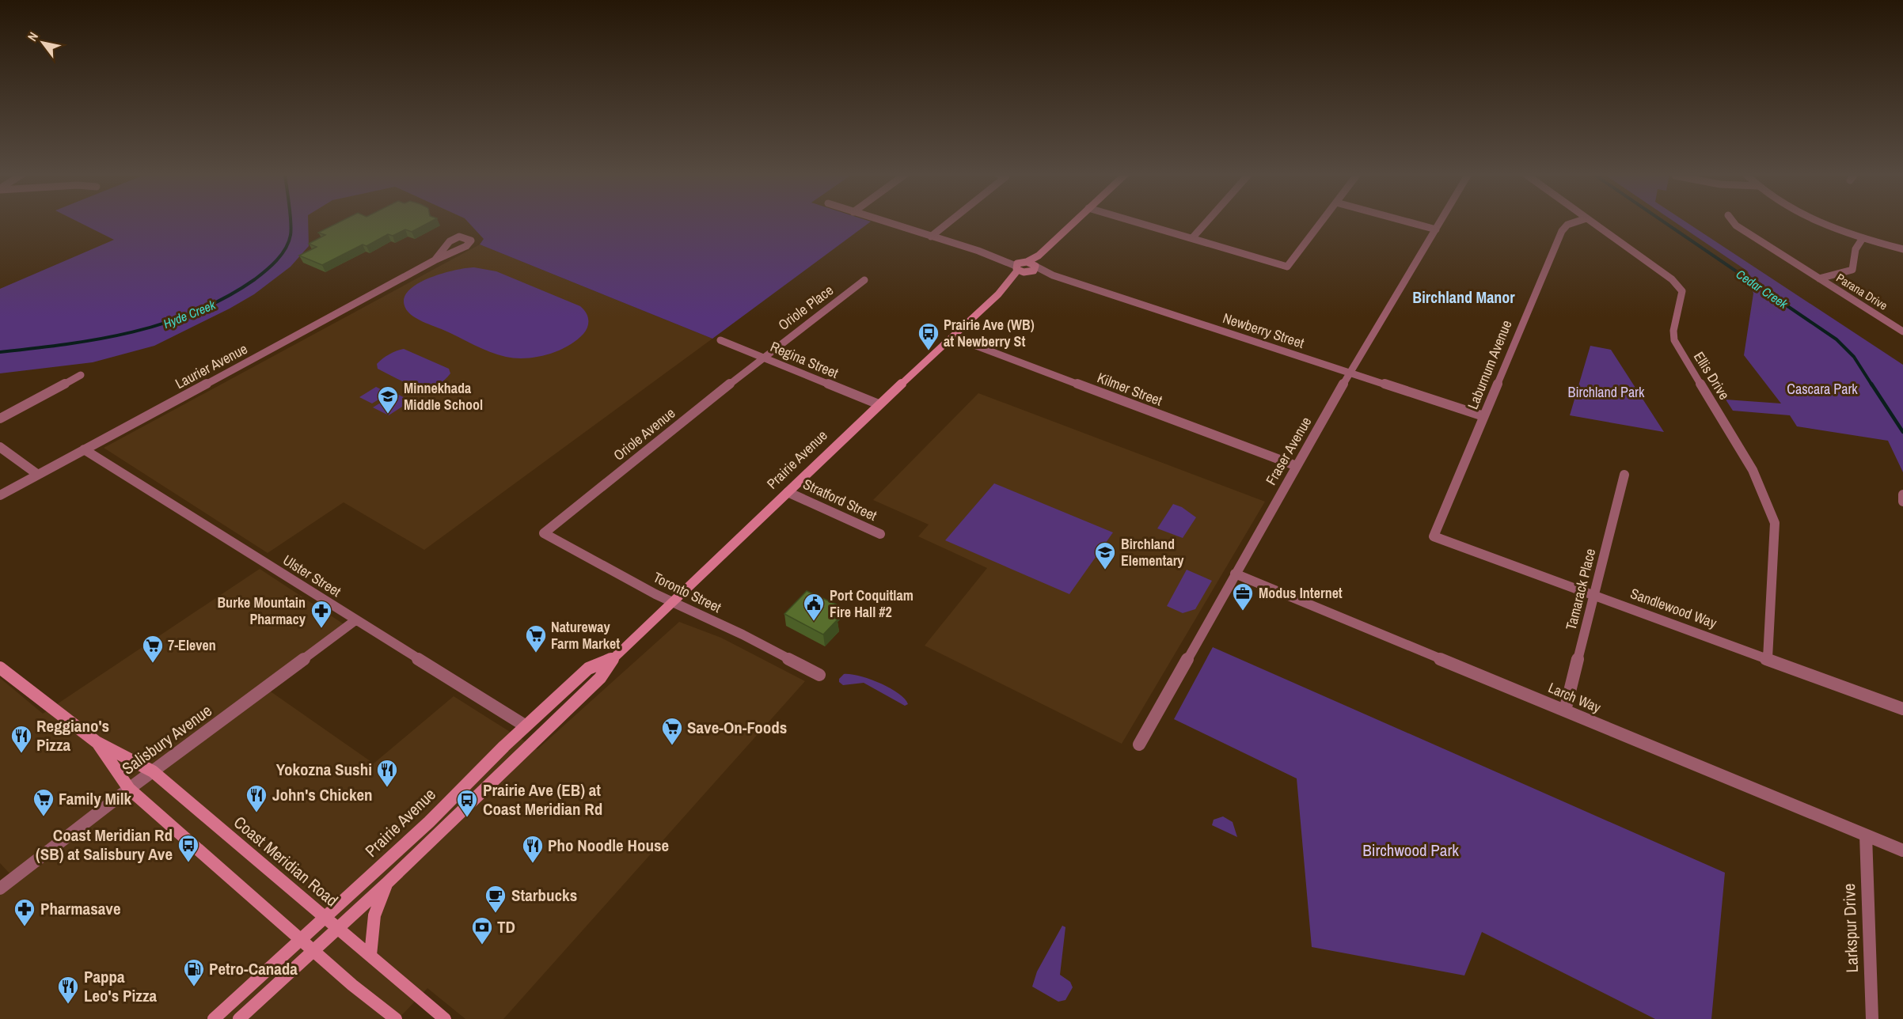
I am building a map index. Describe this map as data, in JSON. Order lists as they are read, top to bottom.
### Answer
{
  "streets": {
    "main road": ["Prairie Avenue", "Coast Meridian Road"],
    "street": [
      "Parana Drive",
      "Oriole Place",
      "Newberry Street",
      "Regina Street",
      "Laburnum Avenue",
      "Laurier Avenue",
      "Ellis Drive",
      "Kilmer Street",
      "Oriole Avenue",
      "Fraser Avenue",
      "Stratford Street",
      "Ulster Street",
      "Tamarack Place",
      "Toronto Street",
      "Sandlewood Way",
      "Larch Way",
      "Salisbury Avenue",
      "Larkspur Drive"
    ]
  },
  "crossings": [
    ["Oriole Place", "Regina Street"],
    ["Oriole Place", "Oriole Avenue"],
    ["Newberry Street", "Laburnum Avenue"],
    ["Newberry Street", "Fraser Avenue"],
    ["Newberry Street", "Prairie Avenue"],
    ["Regina Street", "Oriole Avenue"],
    ["Regina Street", "Prairie Avenue"],
    ["Laburnum Avenue", "Sandlewood Way"],
    ["Laurier Avenue", "Ulster Street"],
    ["Ellis Drive", "Sandlewood Way"],
    ["Kilmer Street", "Fraser Avenue"],
    ["Kilmer Street", "Prairie Avenue"],
    ["Oriole Avenue", "Toronto Street"],
    ["Fraser Avenue", "Larch Way"],
    ["Prairie Avenue", "Stratford Street"],
    ["Prairie Avenue", "Ulster Street"],
    ["Prairie Avenue", "Toronto Street"],
    ["Prairie Avenue", "Coast Meridian Road"],
    ["Ulster Street", "Salisbury Avenue"],
    ["Tamarack Place", "Sandlewood Way"],
    ["Tamarack Place", "Larch Way"],
    ["Larch Way", "Larkspur Drive"],
    ["Salisbury Avenue", "Coast Meridian Road"]
  ],
  "districts": ["Birchland Manor"],
  "water": ["Cedar Creek", "Hyde Creek"],
  "parks": ["Cascara Park", "Birchland Park", "Birchwood Park"],
  "places": {
    "bus stop": ["Prairie Ave (WB) at Newberry St", "Prairie Ave (EB) at Coast Meridian Rd", "Coast Meridian Rd (SB) at Salisbury Ave"],
    "school or university": ["Minnekhada Middle School", "Birchland Elementary"],
    "office": ["Modus Internet"],
    "public building": ["Port Coquitlam Fire Hall #2"],
    "pharmacy": ["Burke Mountain Pharmacy", "Pharmasave"],
    "supermarket": [
      "Natureway Farm Market",
      "7-Eleven",
      "Save-On-Foods",
      "Family Milk"
    ],
    "restaurant": [
      "Reggiano's Pizza",
      "Yokozna Sushi",
      "John's Chicken",
      "Pho Noodle House",
      "Pappa Leo's Pizza"
    ],
    "cafe": ["Starbucks"],
    "bank": ["TD"],
    "fuel station": ["Petro-Canada"]
  },
  "north": "top left"
}
